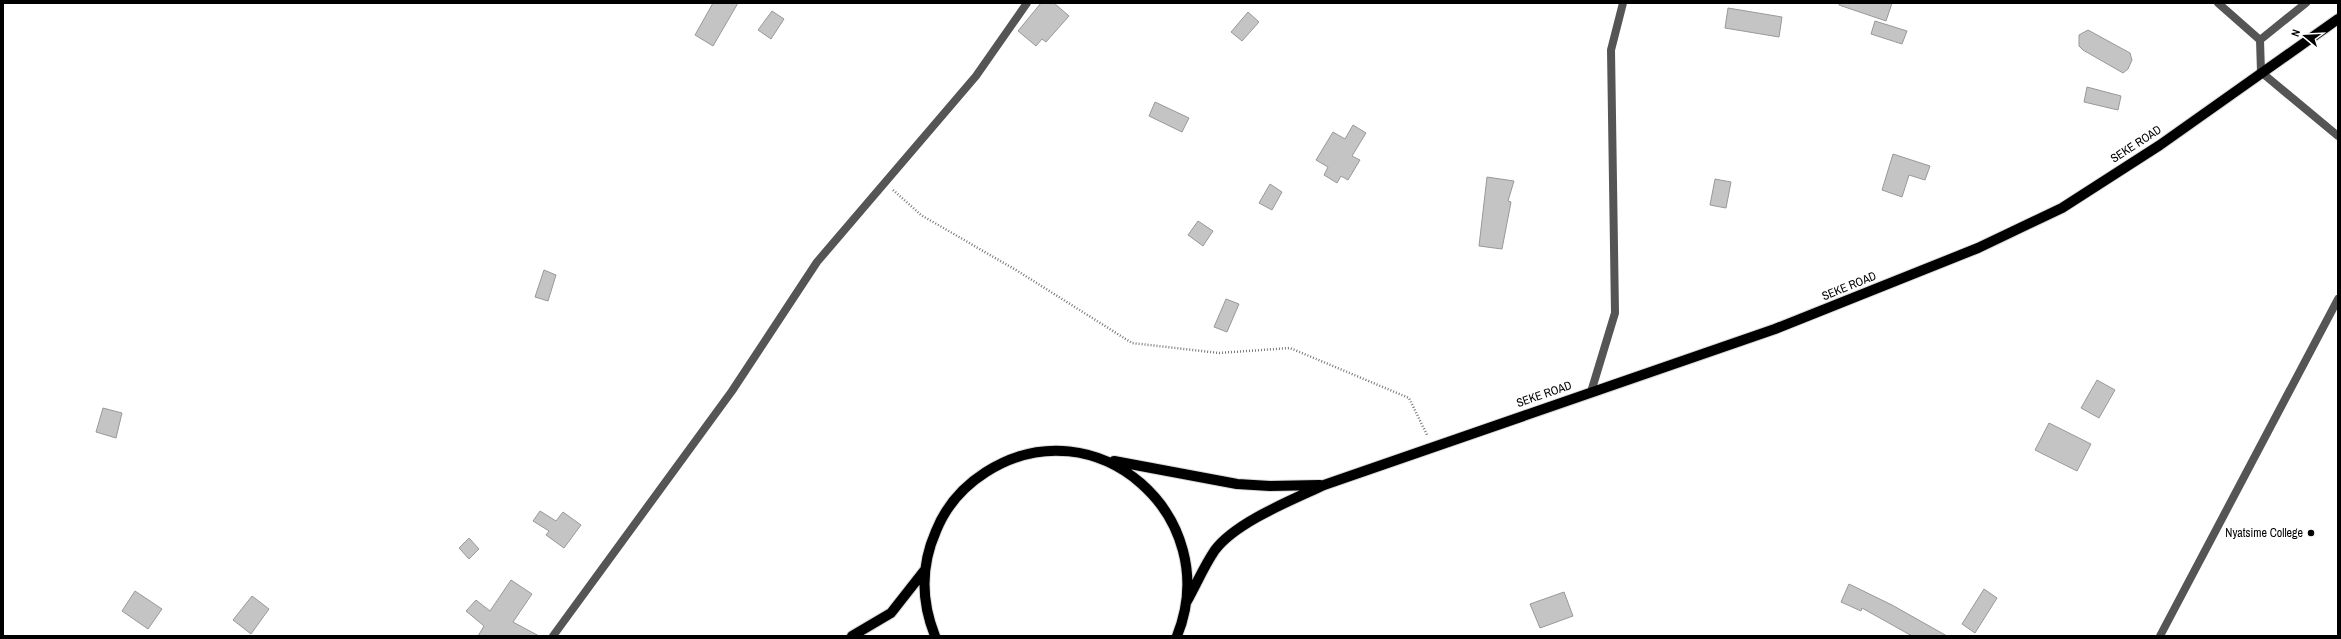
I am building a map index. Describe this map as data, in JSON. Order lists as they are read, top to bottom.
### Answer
{
  "streets": {
    "main road": ["SEKE ROAD"]
  },
  "places": ["Nyatsime College"],
  "north": "left"
}
